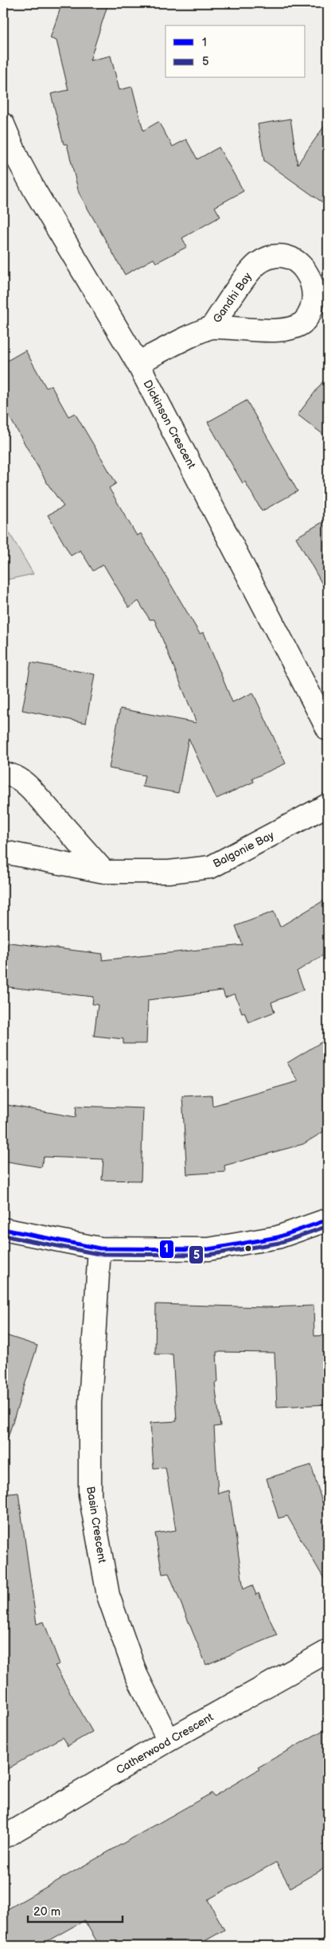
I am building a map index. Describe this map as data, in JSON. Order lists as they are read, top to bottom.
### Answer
{
  "streets": {
    "street": [
      "Gandhi Bay",
      "Dickinson Crescent",
      "Balgonie Bay",
      "Basin Crescent",
      "Catherwood Crescent"
    ]
  },
  "crossings": [
    ["Gandhi Bay", "Dickinson Crescent"],
    ["Basin Crescent", "Catherwood Crescent"]
  ],
  "lines": ["transit line 1", "transit line 5"],
  "legend": ["1", "5"],
  "scale_bar": "20 m"
}
